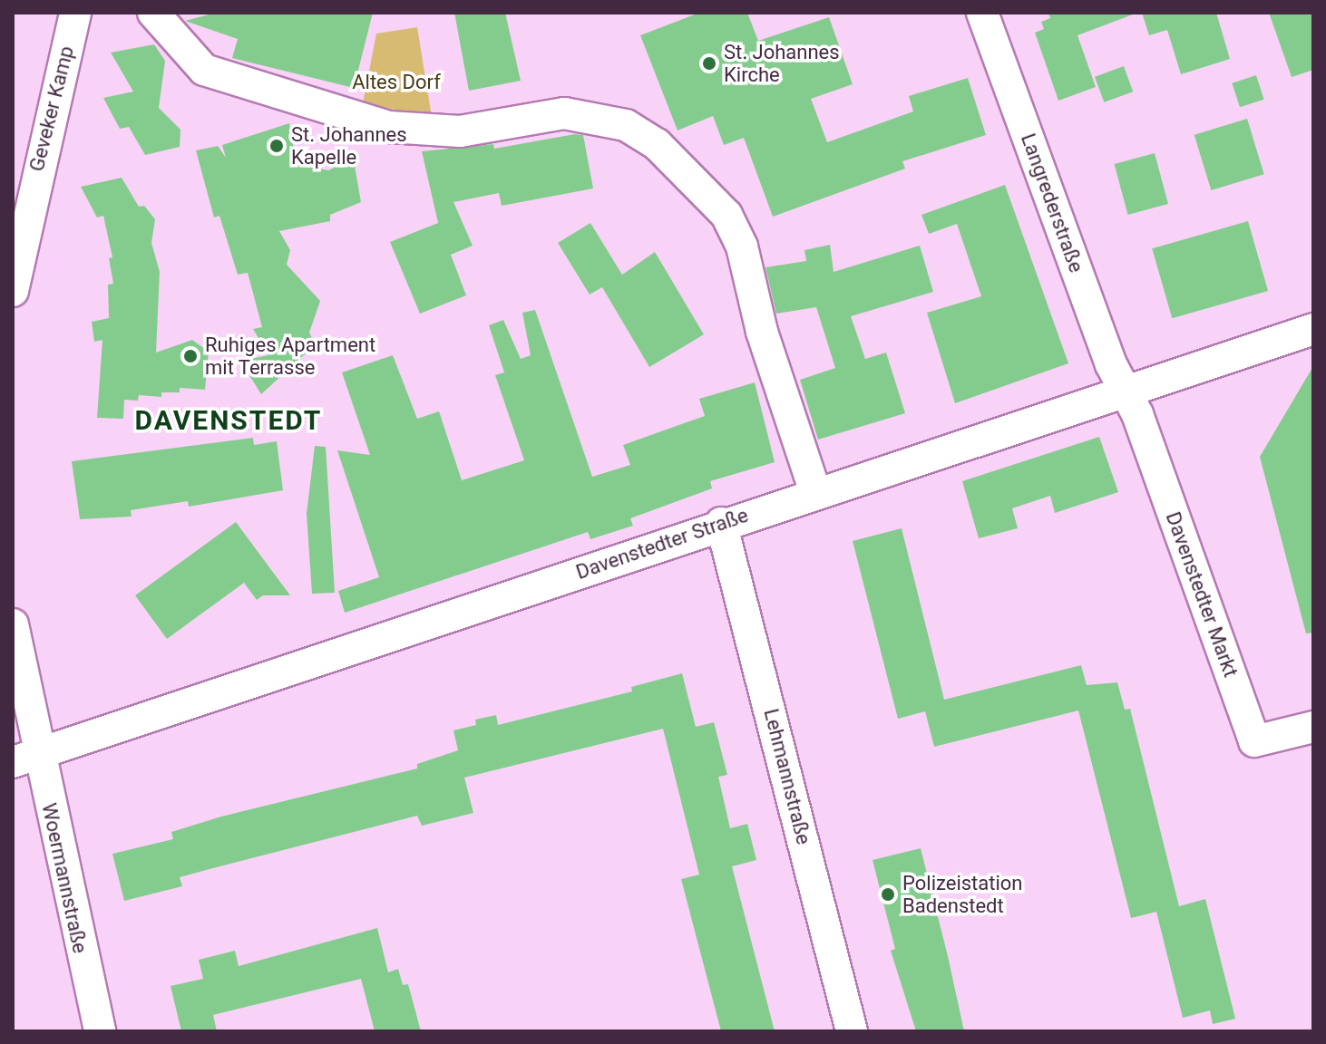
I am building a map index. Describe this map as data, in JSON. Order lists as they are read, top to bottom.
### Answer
{
  "streets": {
    "street": [
      "Geveker Kamp",
      "Langrederstraße",
      "Davenstedter Straße",
      "Davenstedter Markt",
      "Lehmannstraße",
      "Woermannstraße"
    ]
  },
  "crossings": [
    ["Langrederstraße", "Davenstedter Straße"],
    ["Langrederstraße", "Davenstedter Markt"],
    ["Davenstedter Straße", "Davenstedter Markt"],
    ["Davenstedter Straße", "Lehmannstraße"],
    ["Davenstedter Straße", "Woermannstraße"]
  ],
  "districts": ["DAVENSTEDT"],
  "parks": ["Altes Dorf"],
  "places": [
    "St. Johannes Kirche",
    "St. Johannes Kapelle",
    "Ruhiges Apartment mit Terrasse",
    "Polizeistation Badenstedt"
  ]
}
